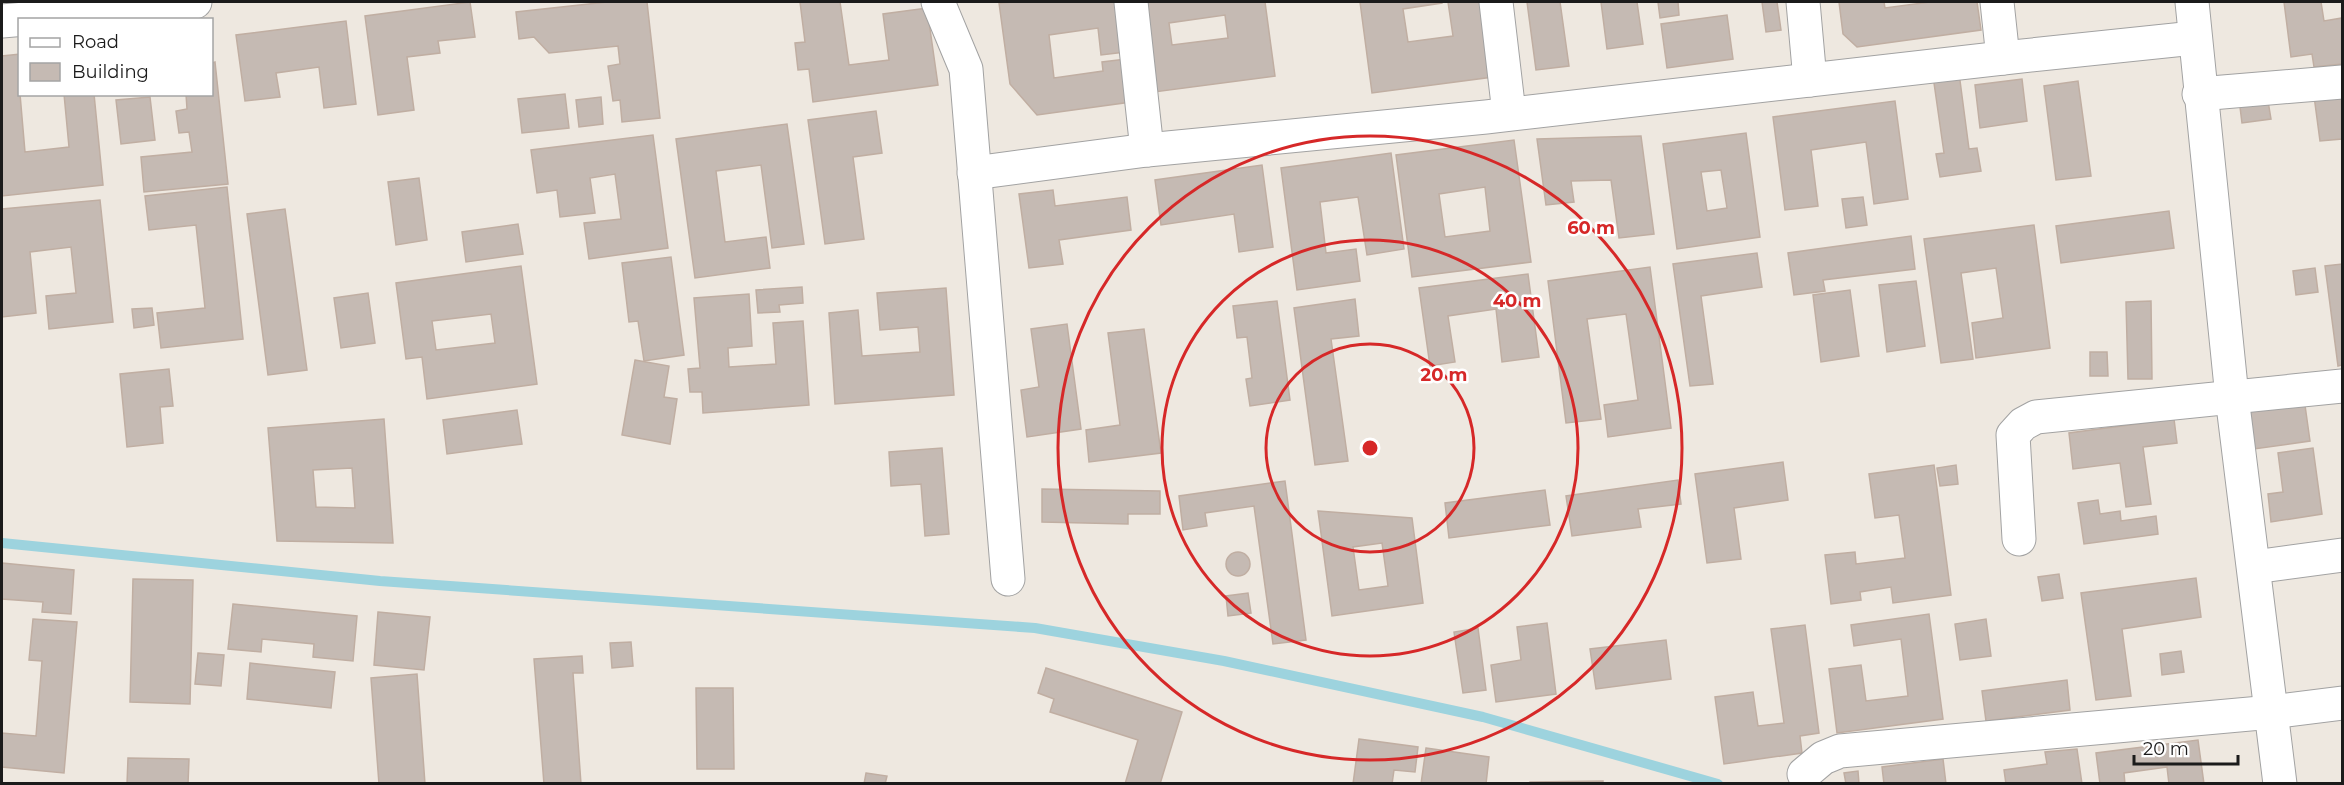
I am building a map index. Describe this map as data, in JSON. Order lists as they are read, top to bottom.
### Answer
{
  "legend": ["Road", "Building"],
  "scale_bar": "20 m",
  "rings": ["60 m", "40 m", "20 m"]
}
